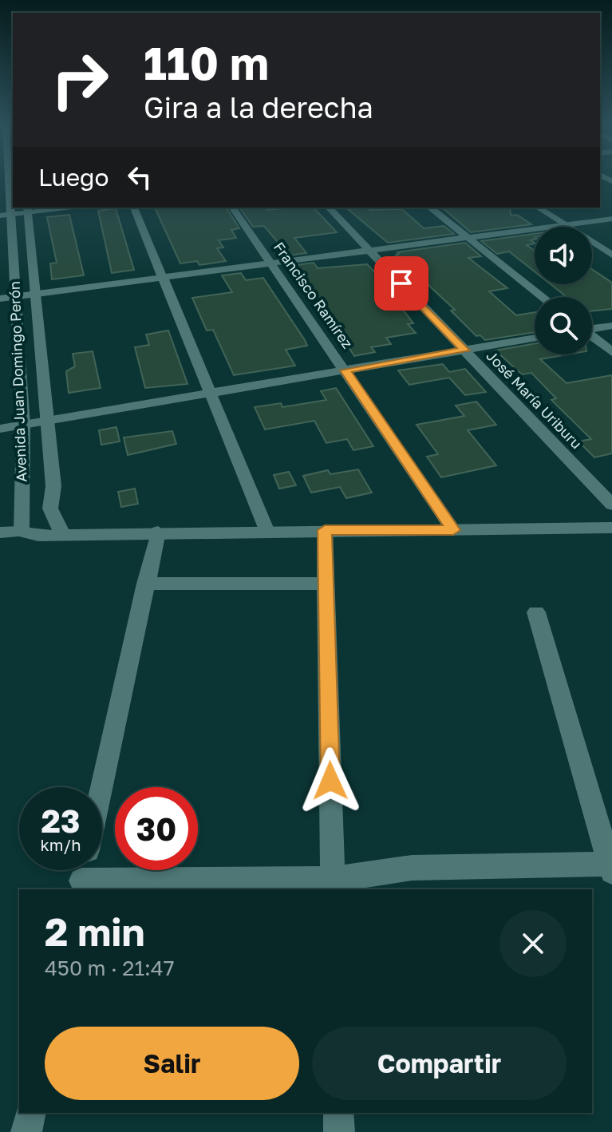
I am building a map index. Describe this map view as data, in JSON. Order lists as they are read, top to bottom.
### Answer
{
  "streets": {
    "street": ["Francisco Ramírez", "Avenida Juan Domingo Perón", "José María Uriburu"]
  },
  "page": {
    "turn": ["110 m", "Gira a la derecha"],
    "then": "Luego",
    "speed": "23 km/h",
    "limit": "30",
    "heading": ["2 min", "450 m · 21:47"],
    "buttons": ["Salir", "Compartir"]
  }
}
